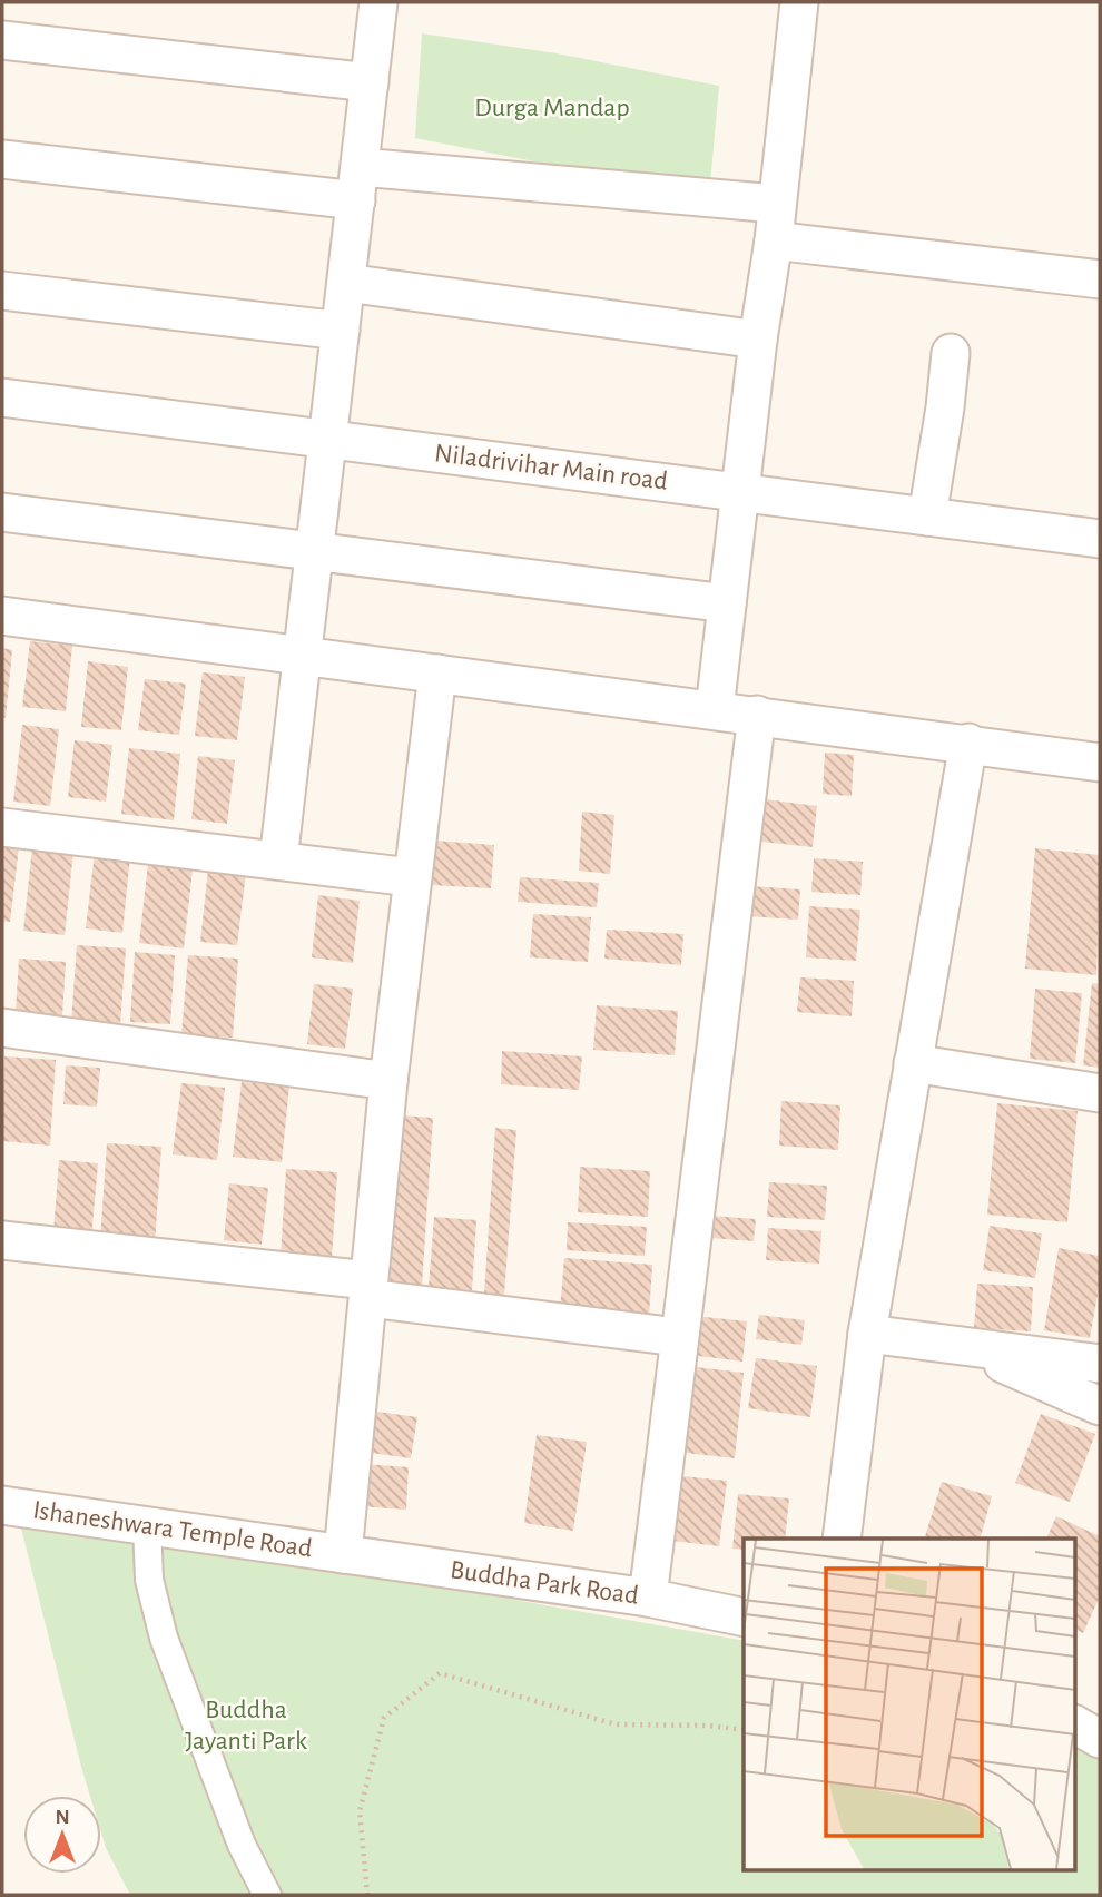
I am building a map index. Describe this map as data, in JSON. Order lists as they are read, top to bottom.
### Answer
{
  "streets": {
    "street": ["Niladrivihar Main road", "Ishaneshwara Temple Road", "Buddha Park Road"]
  },
  "crossings": [
    ["Ishaneshwara Temple Road", "Buddha Park Road"]
  ],
  "parks": ["Durga Mandap", "Buddha Jayanti Park"],
  "north": "top"
}
